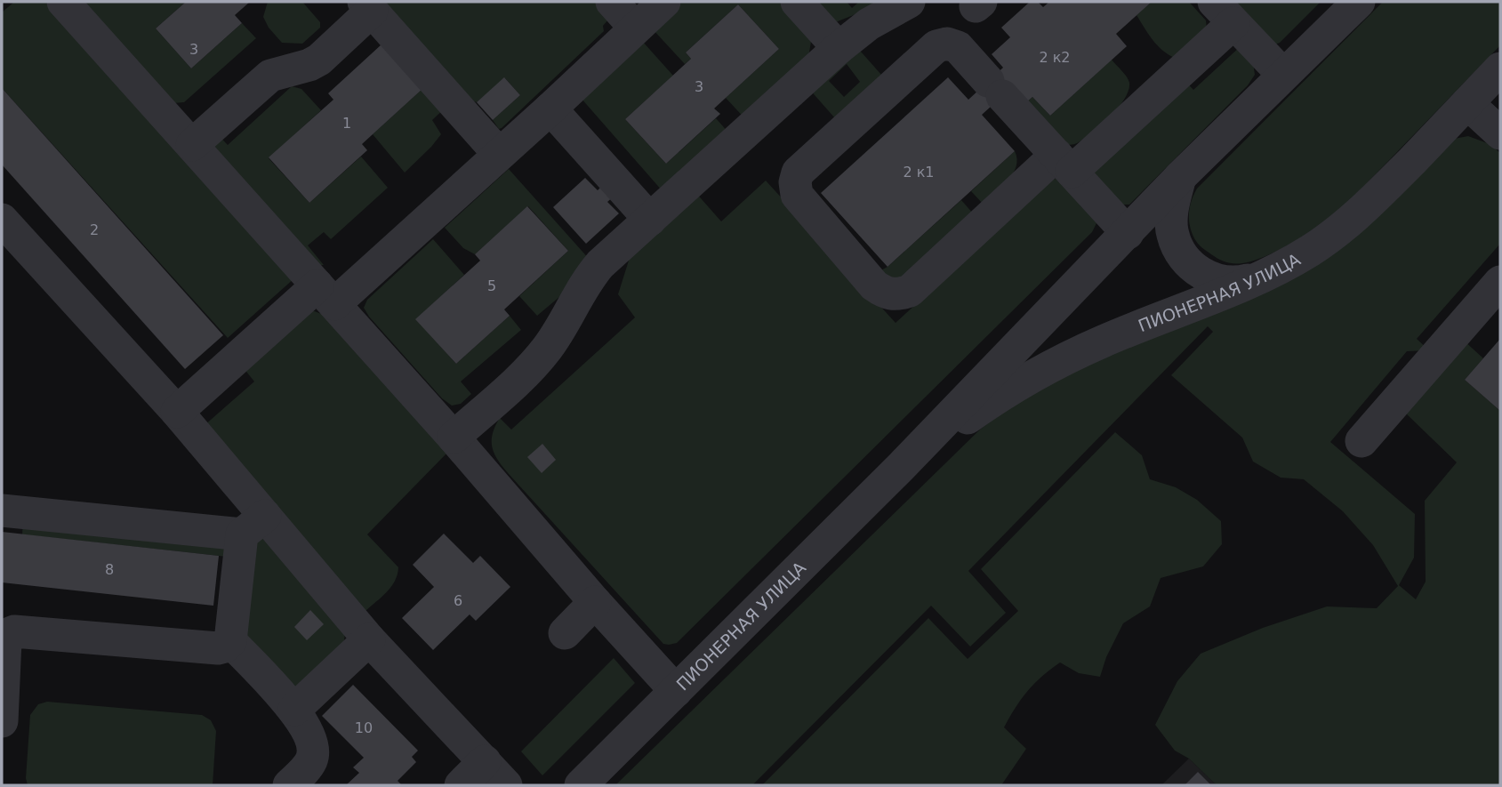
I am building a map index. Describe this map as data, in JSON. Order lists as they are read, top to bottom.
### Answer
{
  "streets": {
    "street": ["ПИОНЕРНАЯ УЛИЦА"]
  },
  "house_numbers": [
    "3",
    "2 к2",
    "3",
    "1",
    "2 к1",
    "2",
    "5",
    "8",
    "6",
    "10"
  ]
}
